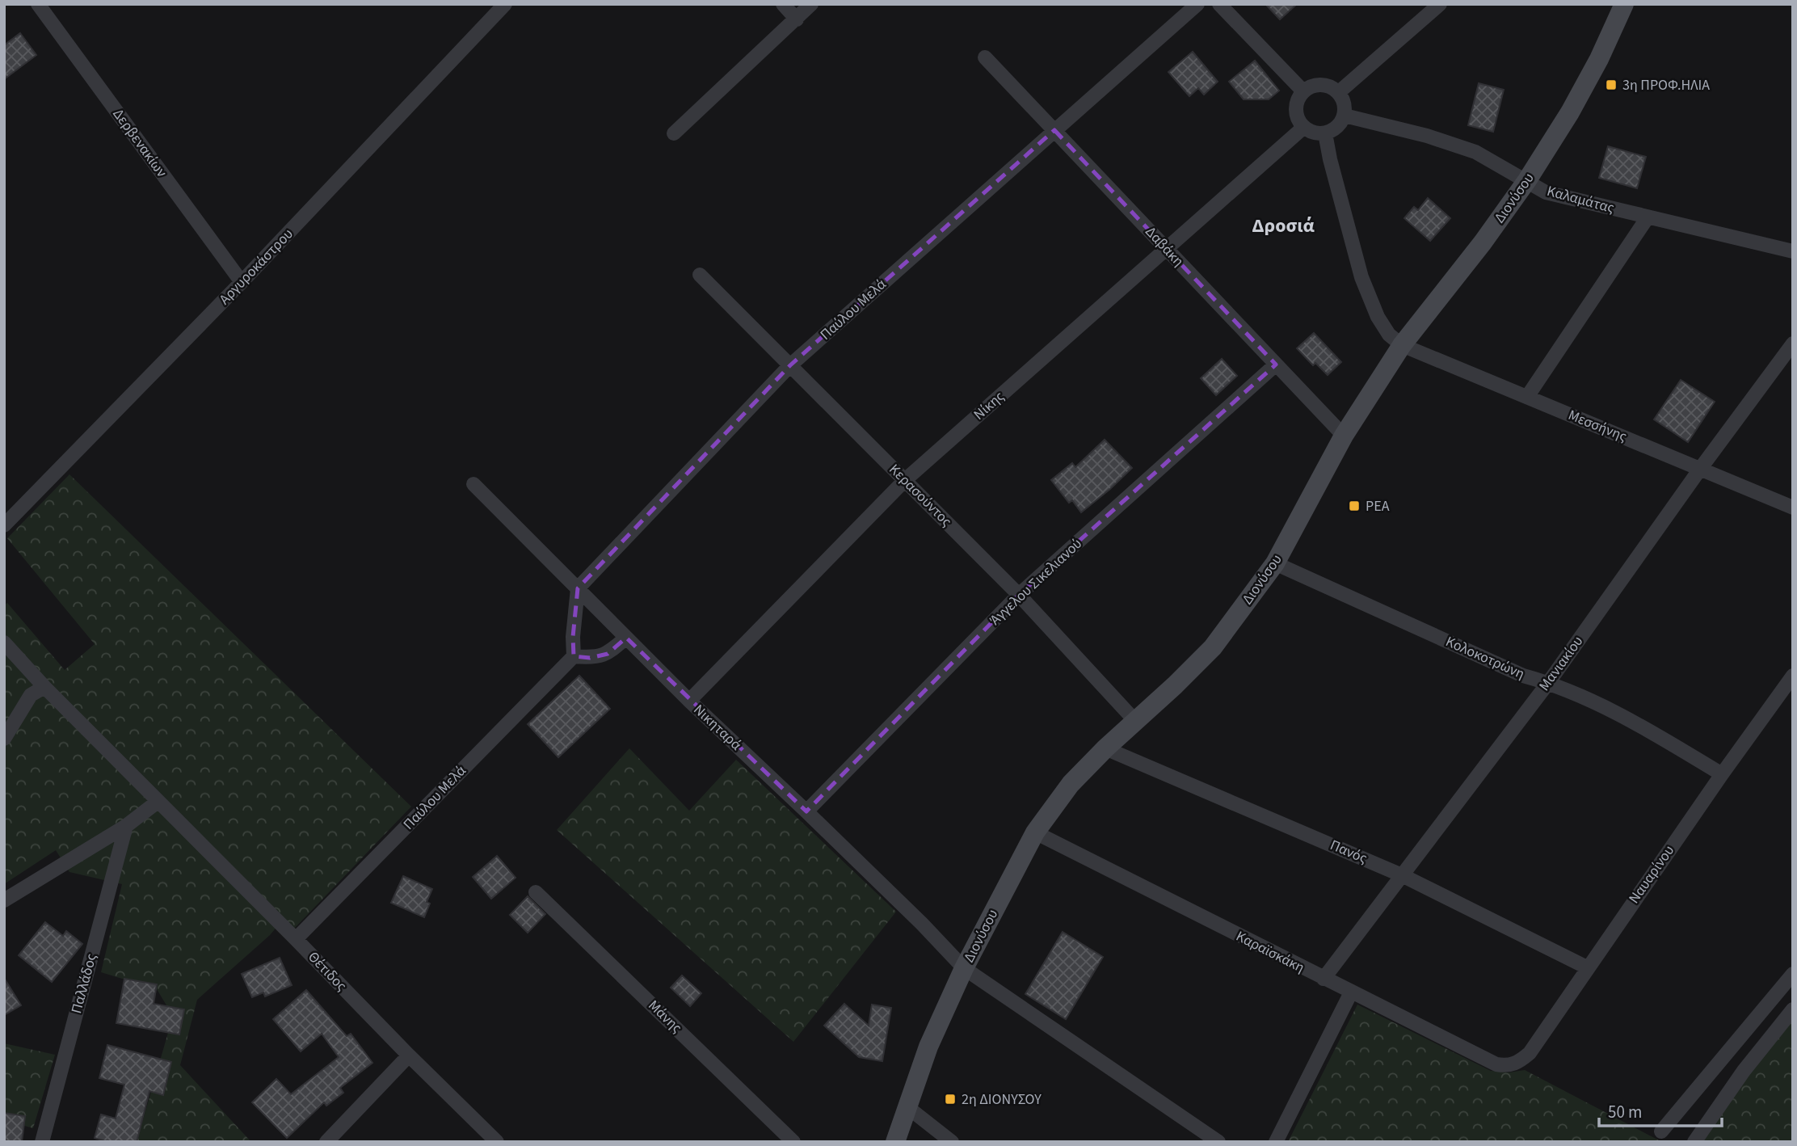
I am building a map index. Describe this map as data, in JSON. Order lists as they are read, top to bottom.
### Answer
{
  "streets": {
    "main road": ["Διονύσου"],
    "street": [
      "Δερβενακίων",
      "Καλαμάτας",
      "Δαβάκη",
      "Αργυροκάστρου",
      "Παύλου Μελά",
      "Νίκης",
      "Μεσσήνης",
      "Κερασούντος",
      "Άγγελου Σικελιανού",
      "Κολοκοτρώνη",
      "Μανιακίου",
      "Νικηταρά",
      "Πανός",
      "Ναυαρίνου",
      "Καραϊσκάκη",
      "Θέτιδος",
      "Παλλάδος",
      "Μάνης"
    ]
  },
  "crossings": [
    ["Δερβενακίων", "Αργυροκάστρου"],
    ["Διονύσου", "Καλαμάτας"],
    ["Διονύσου", "Δαβάκη"],
    ["Διονύσου", "Μεσσήνης"],
    ["Διονύσου", "Κερασούντος"],
    ["Διονύσου", "Κολοκοτρώνη"],
    ["Διονύσου", "Νικηταρά"],
    ["Διονύσου", "Πανός"],
    ["Διονύσου", "Καραϊσκάκη"],
    ["Καλαμάτας", "Νίκης"],
    ["Δαβάκη", "Παύλου Μελά"],
    ["Δαβάκη", "Νίκης"],
    ["Δαβάκη", "Άγγελου Σικελιανού"],
    ["Παύλου Μελά", "Κερασούντος"],
    ["Παύλου Μελά", "Νικηταρά"],
    ["Παύλου Μελά", "Θέτιδος"],
    ["Νίκης", "Κερασούντος"],
    ["Νίκης", "Νικηταρά"],
    ["Μεσσήνης", "Μανιακίου"],
    ["Κερασούντος", "Άγγελου Σικελιανού"],
    ["Άγγελου Σικελιανού", "Νικηταρά"],
    ["Κολοκοτρώνη", "Μανιακίου"],
    ["Κολοκοτρώνη", "Ναυαρίνου"],
    ["Μανιακίου", "Πανός"],
    ["Μανιακίου", "Καραϊσκάκη"],
    ["Πανός", "Ναυαρίνου"],
    ["Ναυαρίνου", "Καραϊσκάκη"]
  ],
  "districts": ["Δροσιά"],
  "places": {
    "transit": ["3η ΠΡΟΦ.ΗΛΙΑ", "ΡΕΑ", "2η ΔΙΟΝΥΣΟΥ"]
  },
  "scale_bar": "50 m"
}
